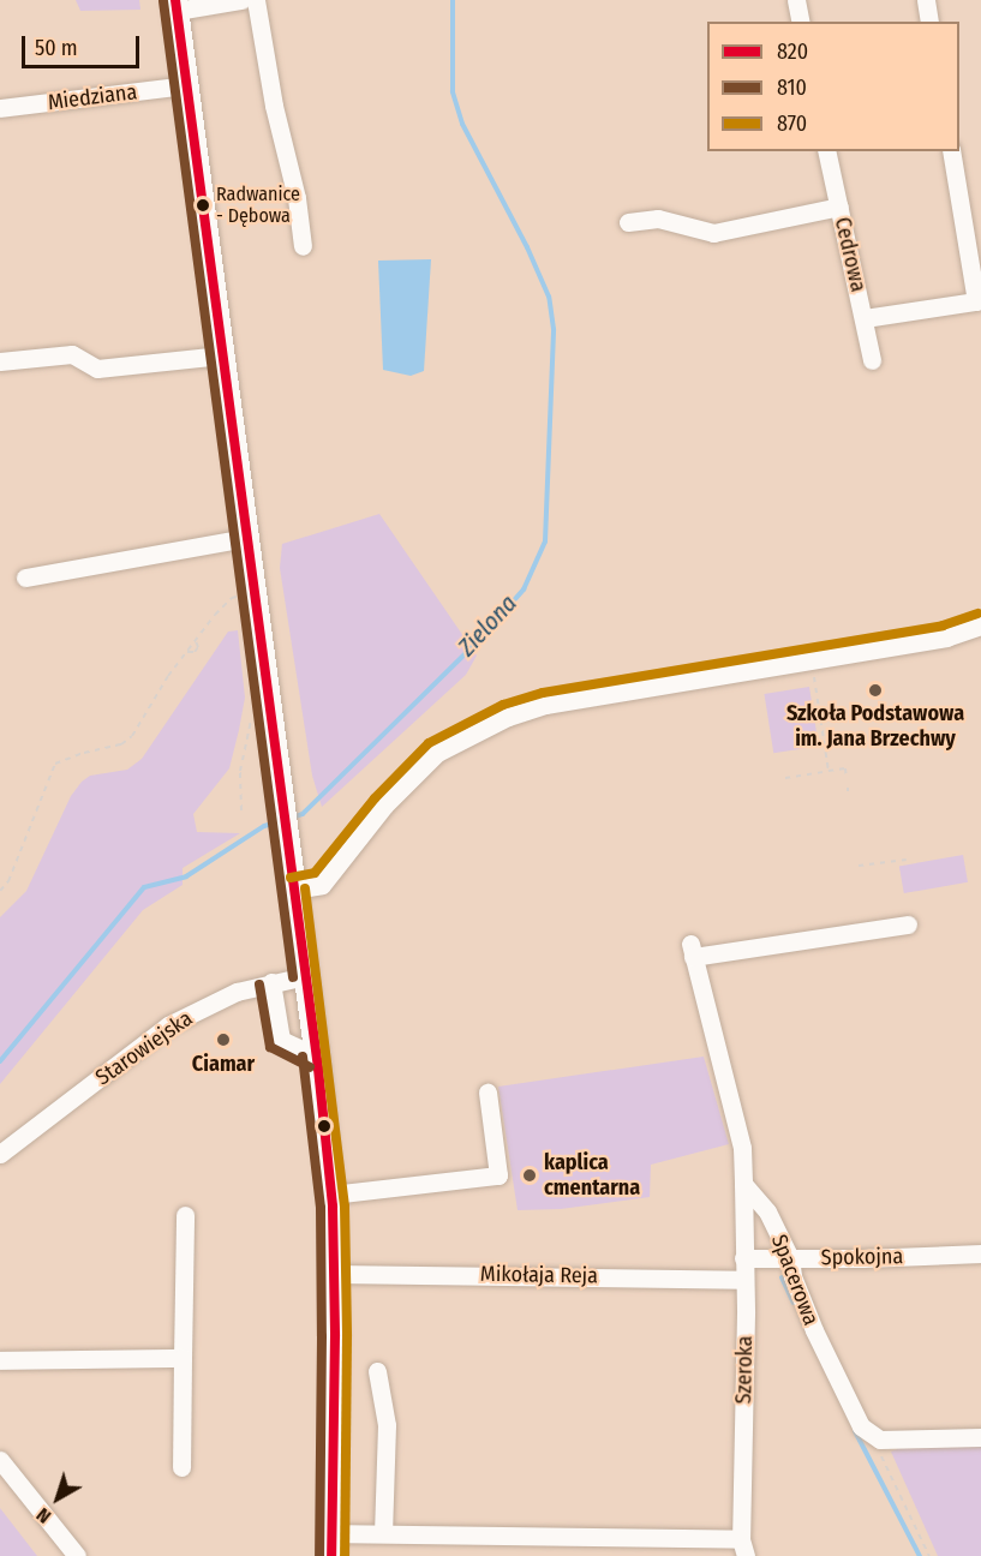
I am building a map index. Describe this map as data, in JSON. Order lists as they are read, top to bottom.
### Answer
{
  "streets": {
    "street": [
      "Miedziana",
      "Cedrowa",
      "Starowiejska",
      "Spokojna",
      "Mikołaja Reja",
      "Spacerowa",
      "Szeroka"
    ]
  },
  "crossings": [
    ["Spokojna", "Spacerowa"],
    ["Spokojna", "Szeroka"],
    ["Mikołaja Reja", "Szeroka"],
    ["Spacerowa", "Szeroka"]
  ],
  "water": ["Zielona"],
  "places": [
    "Radwanice - Dębowa",
    "Szkoła Podstawowa im. Jana Brzechwy",
    "Ciamar",
    "kaplica cmentarna"
  ],
  "lines": ["transit line 820", "transit line 810", "transit line 870"],
  "legend": ["820", "810", "870"],
  "scale_bar": "50 m",
  "north": "bottom left"
}
